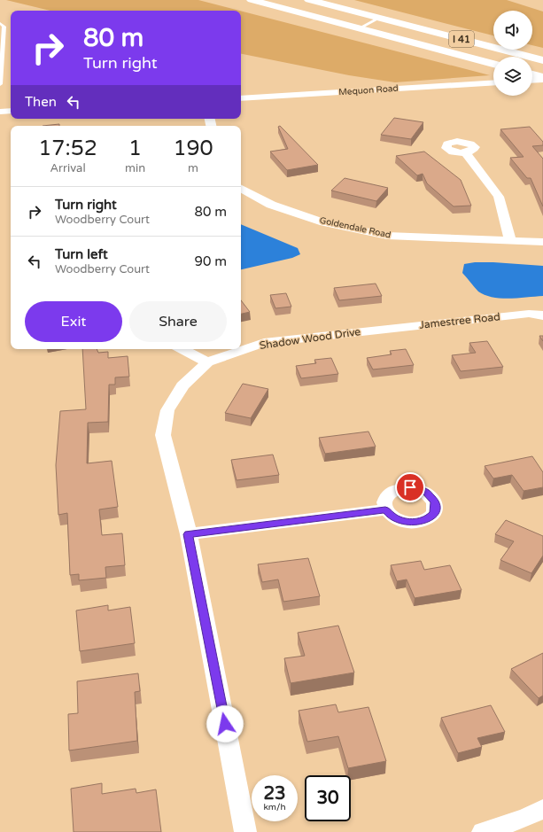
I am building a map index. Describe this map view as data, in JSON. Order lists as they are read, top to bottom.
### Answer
{
  "streets": {
    "highway": ["I 41"],
    "street": [
      "Mequon Road",
      "Goldendale Road",
      "Jamestree Road",
      "Shadow Wood Drive"
    ]
  },
  "crossings": [
    ["Jamestree Road", "Shadow Wood Drive"]
  ],
  "page": {
    "turn": ["80 m", "Turn right"],
    "then": "Then",
    "eta": [
      "17:52",
      "Arrival",
      "1",
      "min",
      "190",
      "m"
    ],
    "list": [
      {
        "name": "Turn right",
        "note": "Woodberry Court",
        "value": "80 m"
      },
      {
        "name": "Turn left",
        "note": "Woodberry Court",
        "value": "90 m"
      }
    ],
    "buttons": ["Exit", "Share"],
    "speed": "23 km/h",
    "limit": "30"
  }
}
